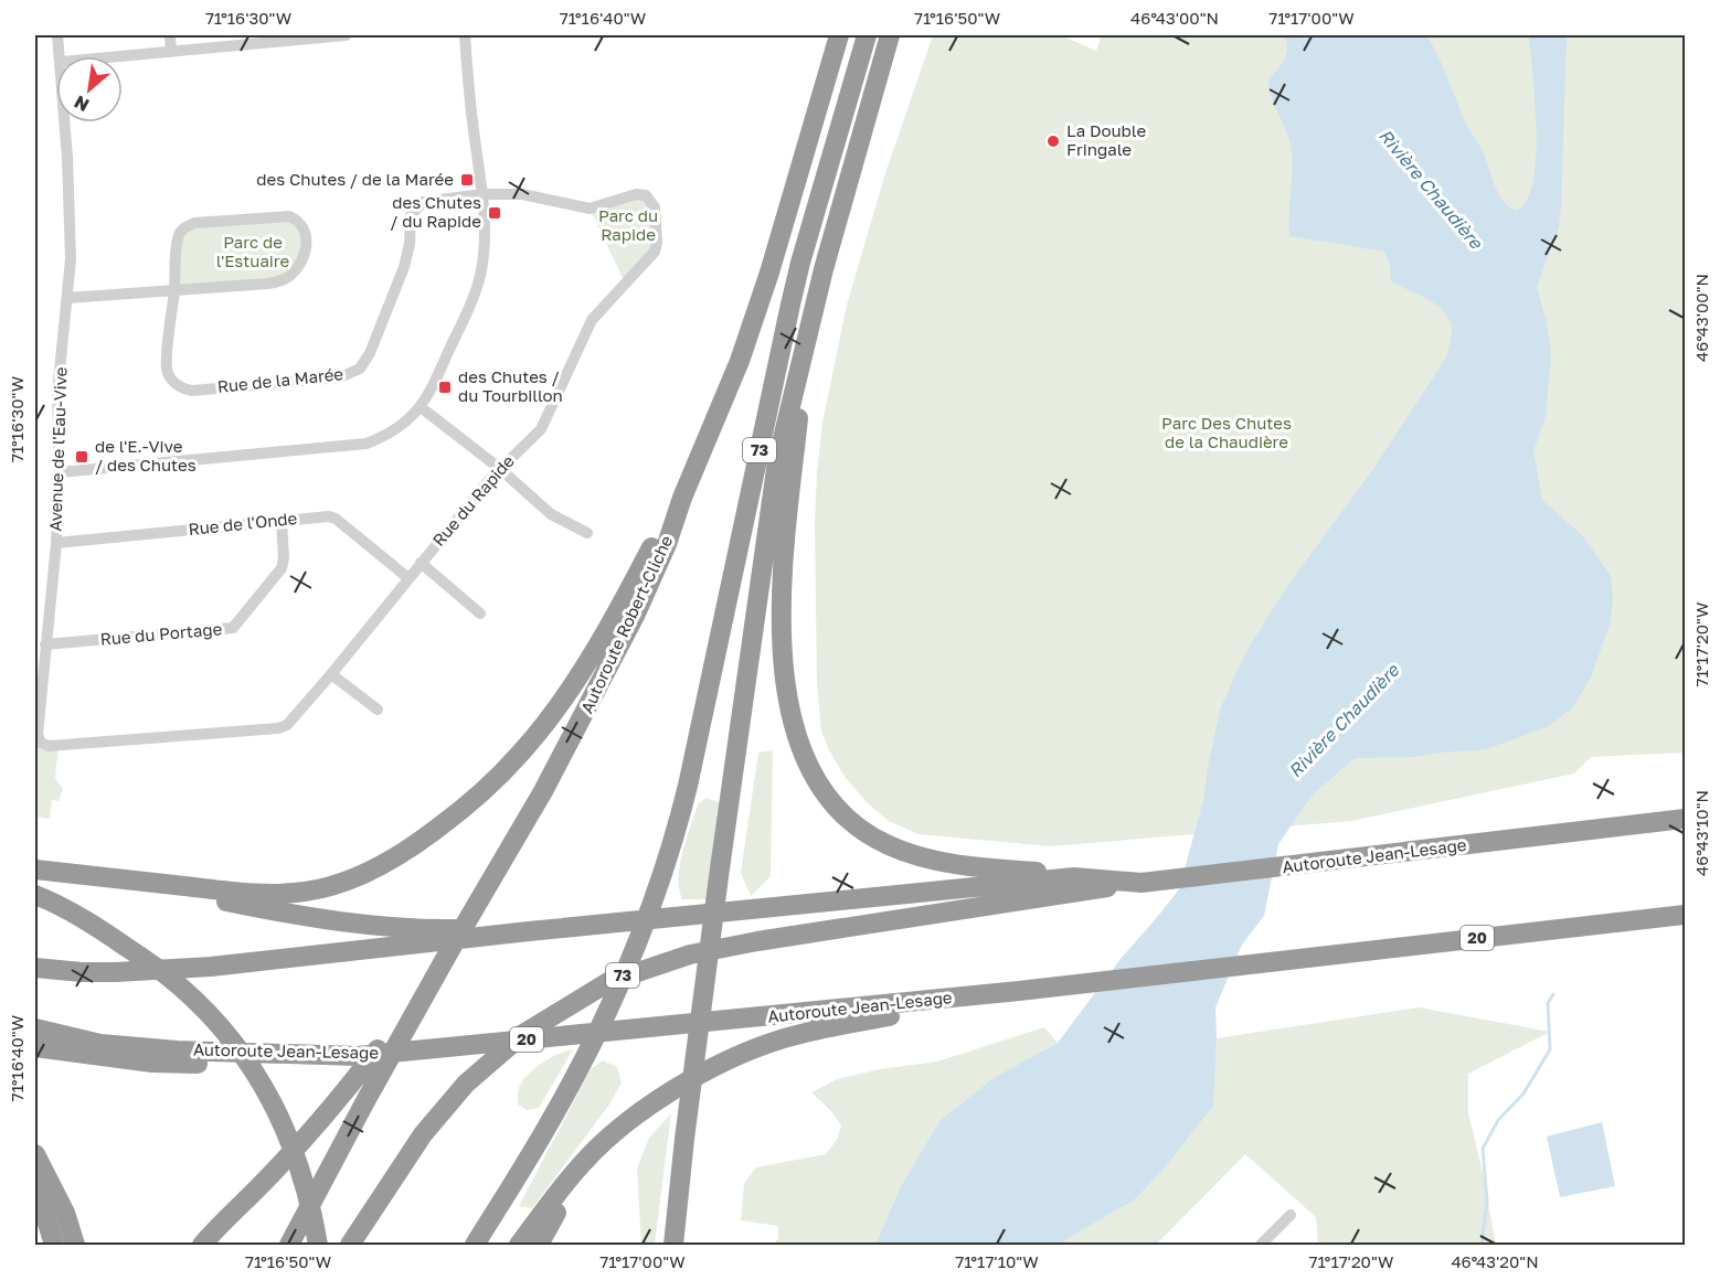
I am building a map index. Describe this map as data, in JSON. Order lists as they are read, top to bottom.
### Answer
{
  "streets": {
    "highway": [
      "73",
      "Autoroute Robert-Cliche",
      "Autoroute Jean-Lesage",
      "20"
    ],
    "street": [
      "Rue de la Marée",
      "Avenue de l'Eau-Vive",
      "Rue du Rapide",
      "Rue de l'Onde",
      "Rue du Portage"
    ]
  },
  "crossings": [
    ["Rue de la Marée", "Rue du Rapide"],
    ["Avenue de l'Eau-Vive", "Rue du Rapide"],
    ["Avenue de l'Eau-Vive", "Rue de l'Onde"],
    ["Avenue de l'Eau-Vive", "Rue du Portage"],
    ["Rue du Rapide", "Rue de l'Onde"],
    ["Rue de l'Onde", "Rue du Portage"]
  ],
  "water": ["Rivière Chaudière"],
  "parks": ["Parc du Rapide", "Parc de l'Estuaire", "Parc Des Chutes de la Chaudière"],
  "places": {
    "other": ["La Double Fringale"],
    "transit": [
      "des Chutes / de la Marée",
      "des Chutes / du Rapide",
      "des Chutes / du Tourbillon",
      "de l'E.-Vive / des Chutes"
    ]
  },
  "north": "bottom left",
  "coordinates": [
    "71°16'30\"W",
    "71°16'40\"W",
    "71°16'50\"W",
    "46°43'00\"N",
    "71°17'00\"W",
    "71°17'20\"W",
    "46°43'10\"N",
    "71°17'10\"W",
    "46°43'20\"N"
  ]
}
